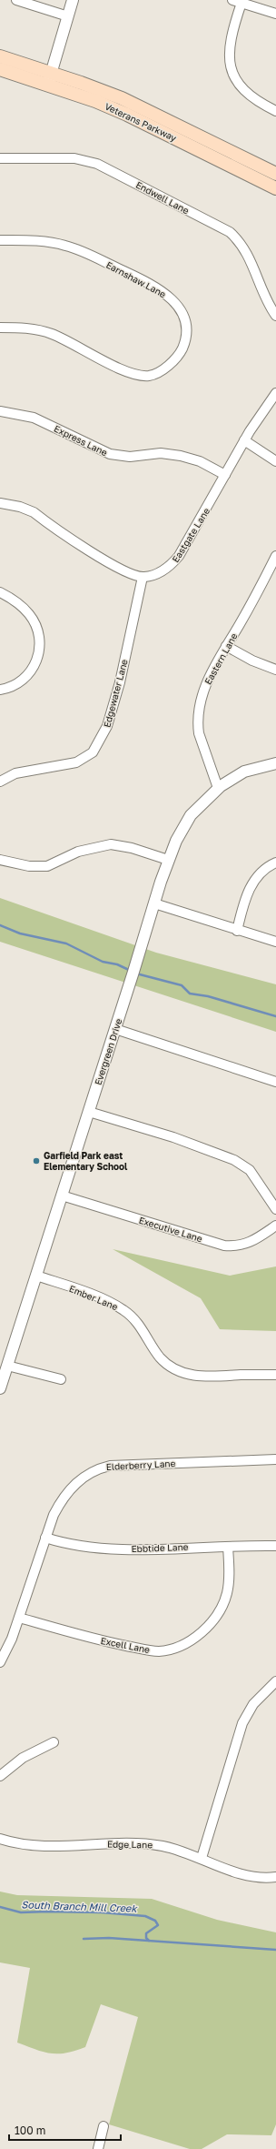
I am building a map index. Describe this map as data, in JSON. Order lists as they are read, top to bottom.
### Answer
{
  "streets": {
    "main road": ["Veterans Parkway"],
    "street": [
      "Endwell Lane",
      "Earnshaw Lane",
      "Express Lane",
      "Eastgate Lane",
      "Eastern Lane",
      "Edgewater Lane",
      "Evergreen Drive",
      "Executive Lane",
      "Ember Lane",
      "Elderberry Lane",
      "Ebbtide Lane",
      "Excell Lane",
      "Edge Lane"
    ]
  },
  "crossings": [
    ["Express Lane", "Eastgate Lane"],
    ["Eastgate Lane", "Edgewater Lane"],
    ["Eastern Lane", "Evergreen Drive"],
    ["Evergreen Drive", "Executive Lane"],
    ["Evergreen Drive", "Ember Lane"],
    ["Elderberry Lane", "Ebbtide Lane"],
    ["Elderberry Lane", "Excell Lane"],
    ["Ebbtide Lane", "Excell Lane"]
  ],
  "water": ["South Branch Mill Creek"],
  "places": ["Garfield Park east Elementary School"],
  "scale_bar": "100 m"
}
